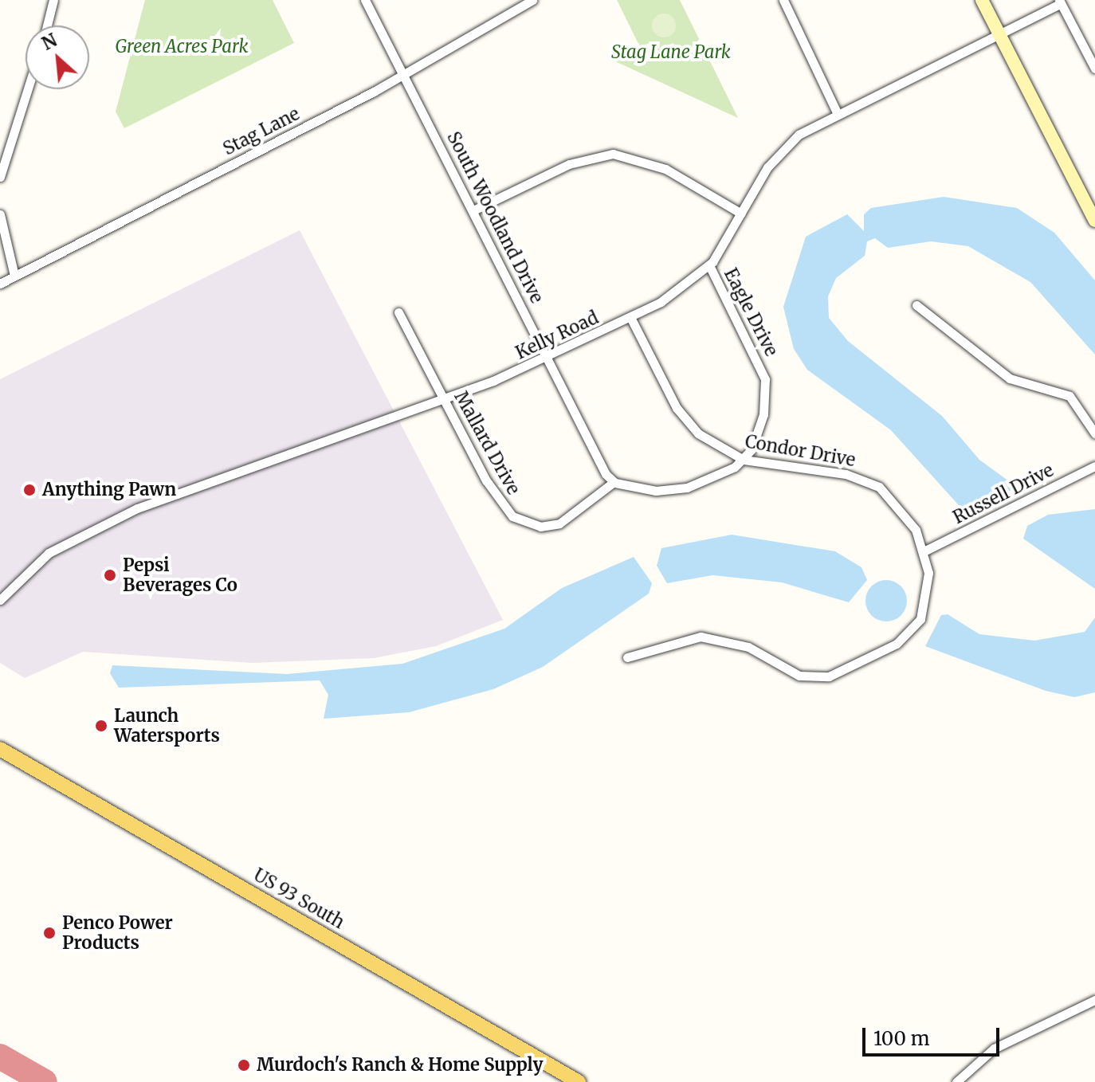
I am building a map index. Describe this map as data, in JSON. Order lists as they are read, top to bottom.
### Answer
{
  "streets": {
    "main road": ["US 93 South"],
    "street": [
      "Stag Lane",
      "South Woodland Drive",
      "Eagle Drive",
      "Kelly Road",
      "Mallard Drive",
      "Condor Drive",
      "Russell Drive"
    ]
  },
  "crossings": [
    ["Stag Lane", "South Woodland Drive"],
    ["South Woodland Drive", "Kelly Road"],
    ["South Woodland Drive", "Mallard Drive"],
    ["Eagle Drive", "Kelly Road"],
    ["Eagle Drive", "Condor Drive"],
    ["Kelly Road", "Mallard Drive"],
    ["Kelly Road", "Condor Drive"],
    ["Condor Drive", "Russell Drive"]
  ],
  "parks": ["Green Acres Park", "Stag Lane Park"],
  "places": [
    "Anything Pawn",
    "Pepsi Beverages Co",
    "Launch Watersports",
    "Penco Power Products",
    "Murdoch's Ranch & Home Supply"
  ],
  "scale_bar": "100 m",
  "north": "top left"
}
